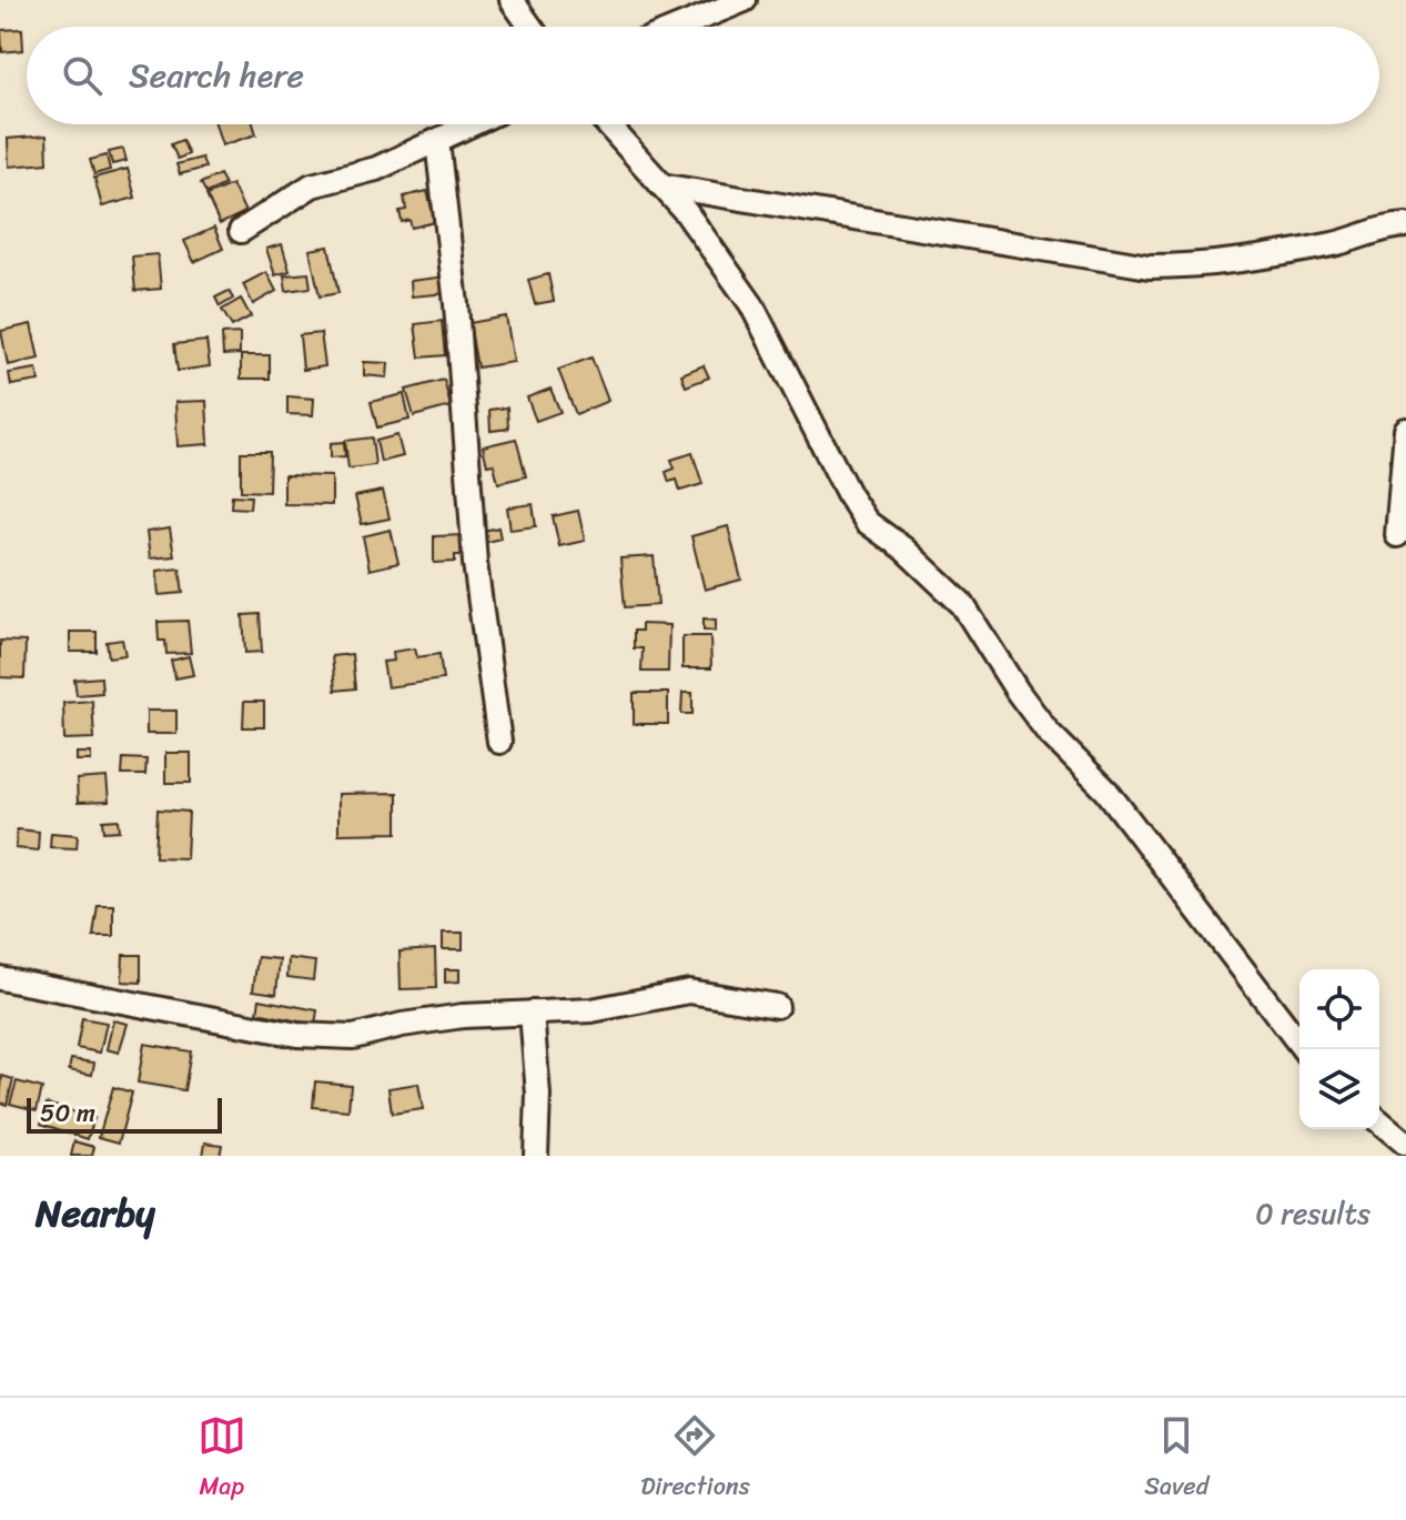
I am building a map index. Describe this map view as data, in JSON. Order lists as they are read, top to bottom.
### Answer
{
  "scale_bar": "50 m",
  "page": {
    "search": "Search here",
    "scale": "50 m",
    "heading": ["Nearby", "0 results"],
    "nav": ["Map", "Directions", "Saved"]
  }
}
